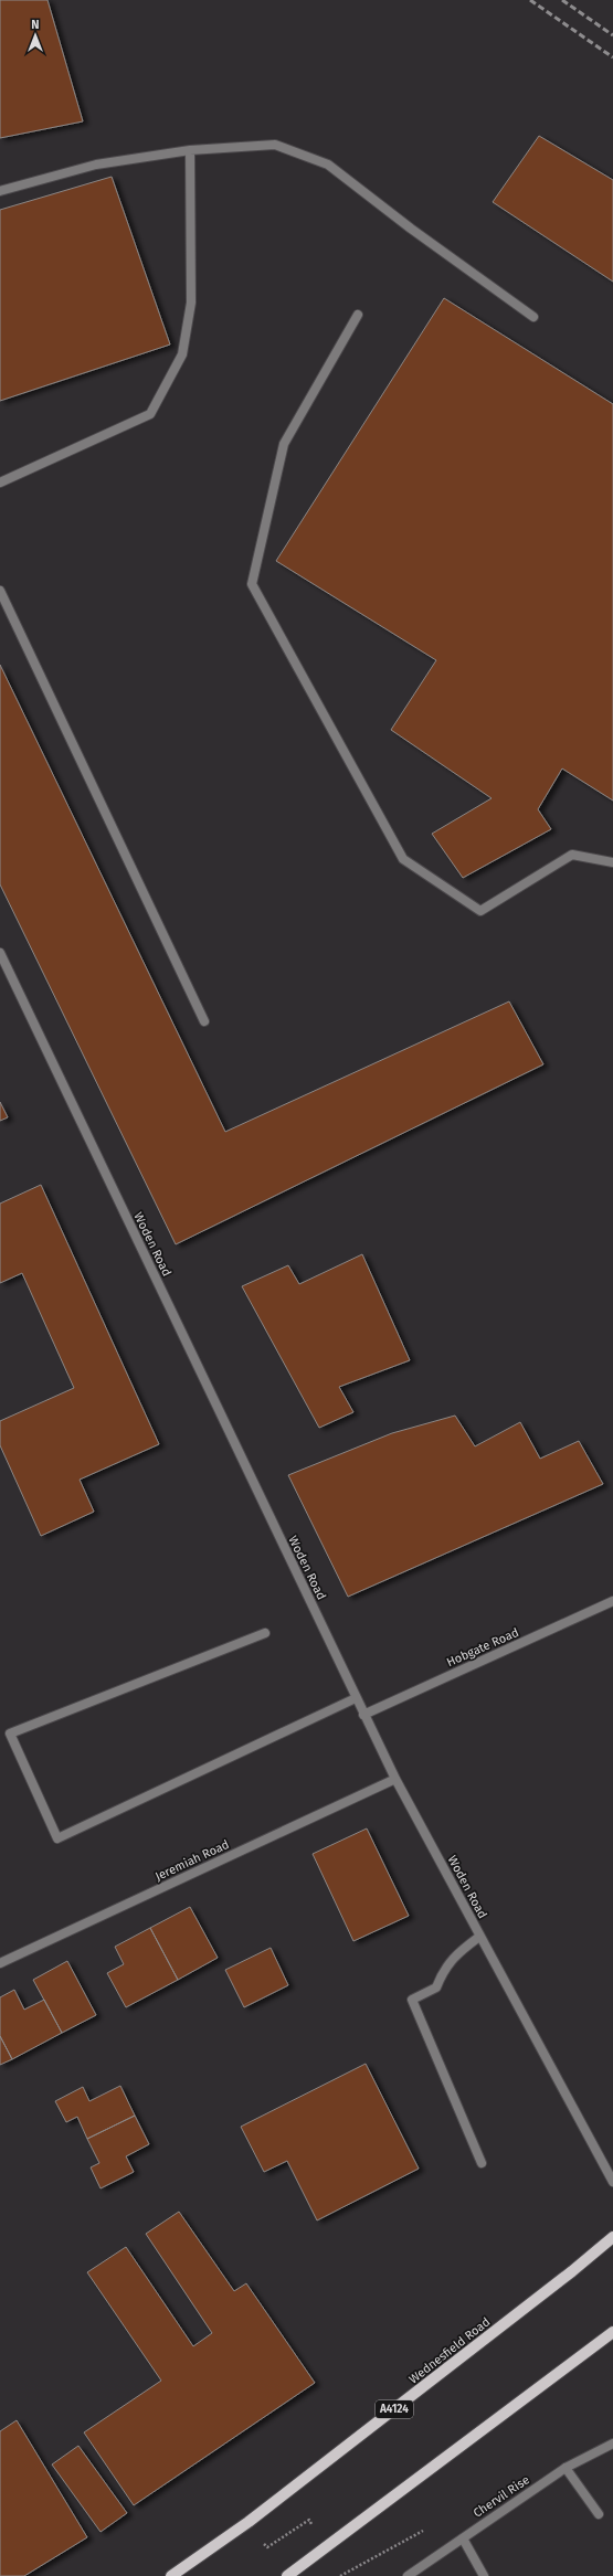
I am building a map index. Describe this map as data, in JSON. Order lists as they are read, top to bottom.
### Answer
{
  "streets": {
    "main road": ["Wednesfield Road", "A4124"],
    "street": [
      "Woden Road",
      "Hobgate Road",
      "Jeremiah Road",
      "Chervil Rise"
    ]
  },
  "crossings": [
    ["Woden Road", "Hobgate Road"],
    ["Woden Road", "Jeremiah Road"]
  ],
  "north": "top"
}
